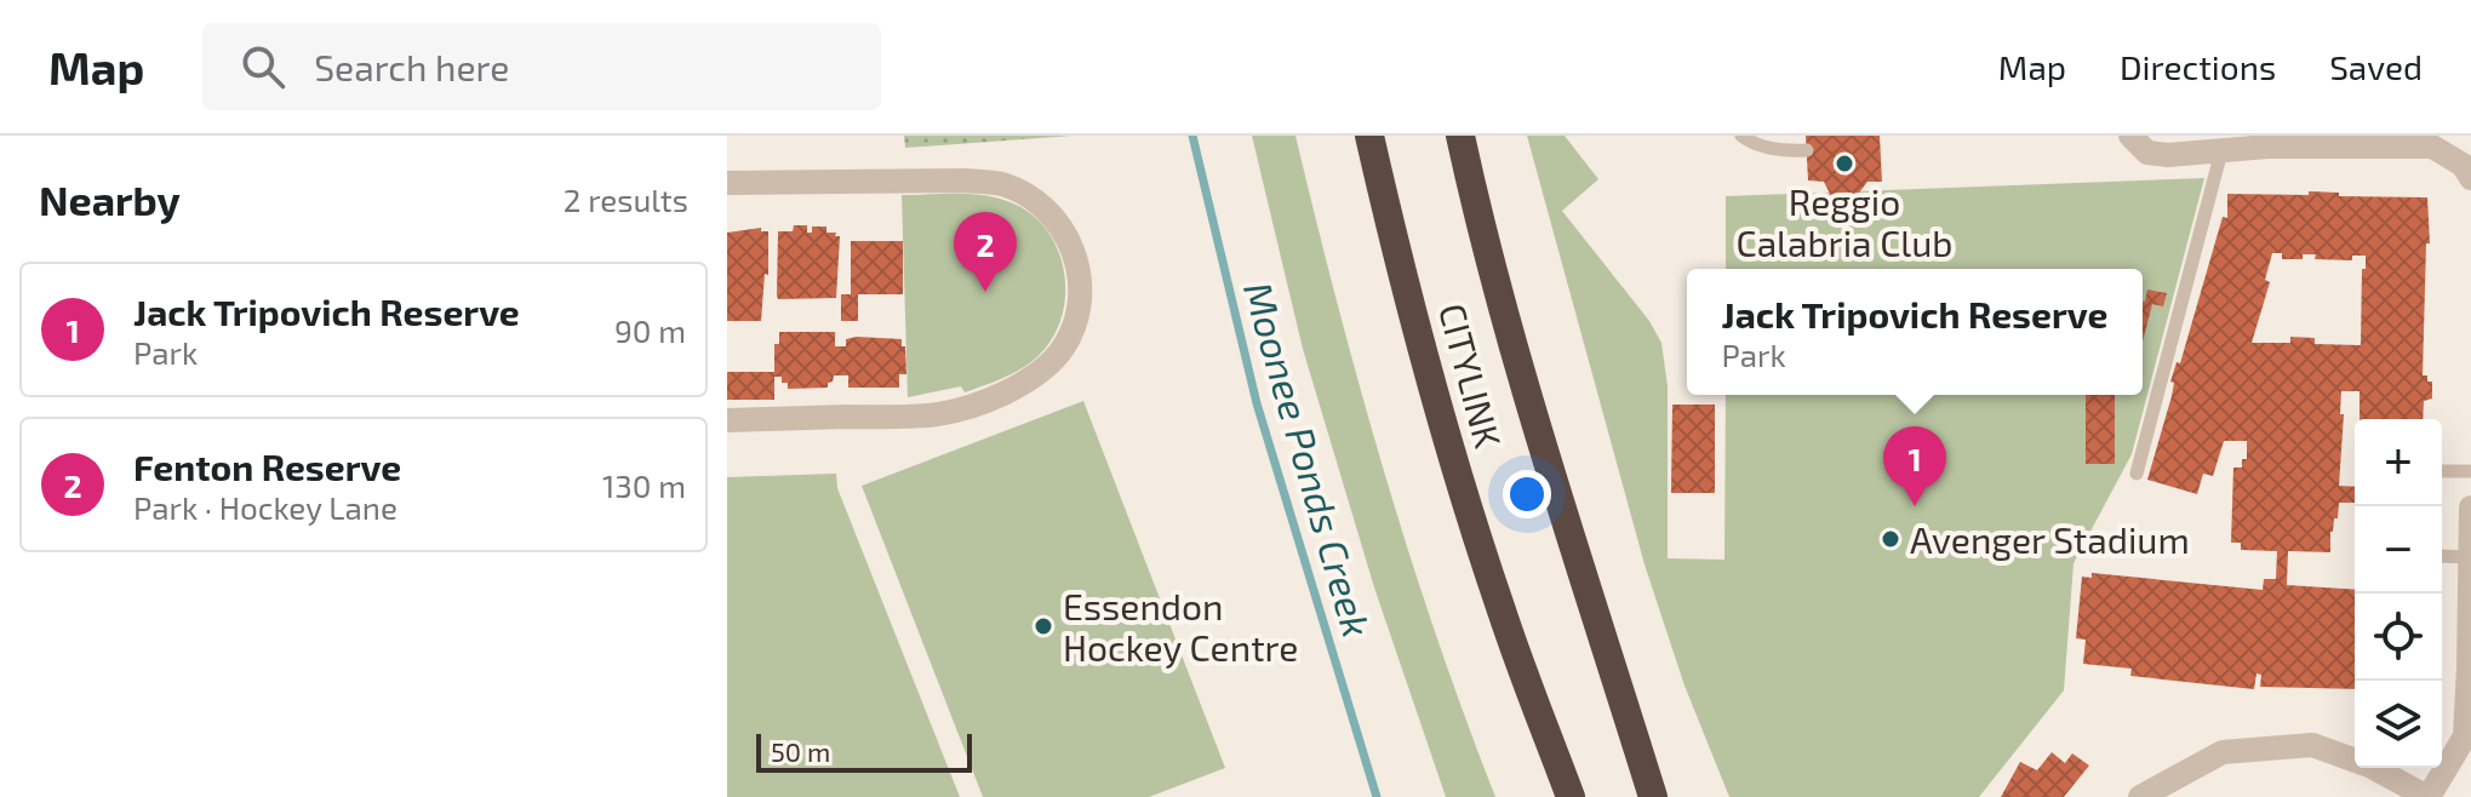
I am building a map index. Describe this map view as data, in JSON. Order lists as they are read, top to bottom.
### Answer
{
  "streets": {
    "highway": ["CITYLINK"]
  },
  "water": ["Moonee Ponds Creek"],
  "places": ["Reggio Calabria Club", "Avenger Stadium", "Essendon Hockey Centre"],
  "scale_bar": "50 m",
  "page": {
    "header": "Map",
    "search": "Search here",
    "nav": ["Map", "Directions", "Saved"],
    "heading": ["Nearby", "2 results"],
    "pins": ["2", "1"],
    "list": [
      {
        "mark": "1",
        "name": "Jack Tripovich Reserve",
        "note": "Park",
        "value": "90 m"
      },
      {
        "mark": "2",
        "name": "Fenton Reserve",
        "note": "Park · Hockey Lane",
        "value": "130 m"
      }
    ],
    "popup": ["Jack Tripovich Reserve", "Park"],
    "map_buttons": ["+", "−"],
    "scale": "50 m"
  }
}
